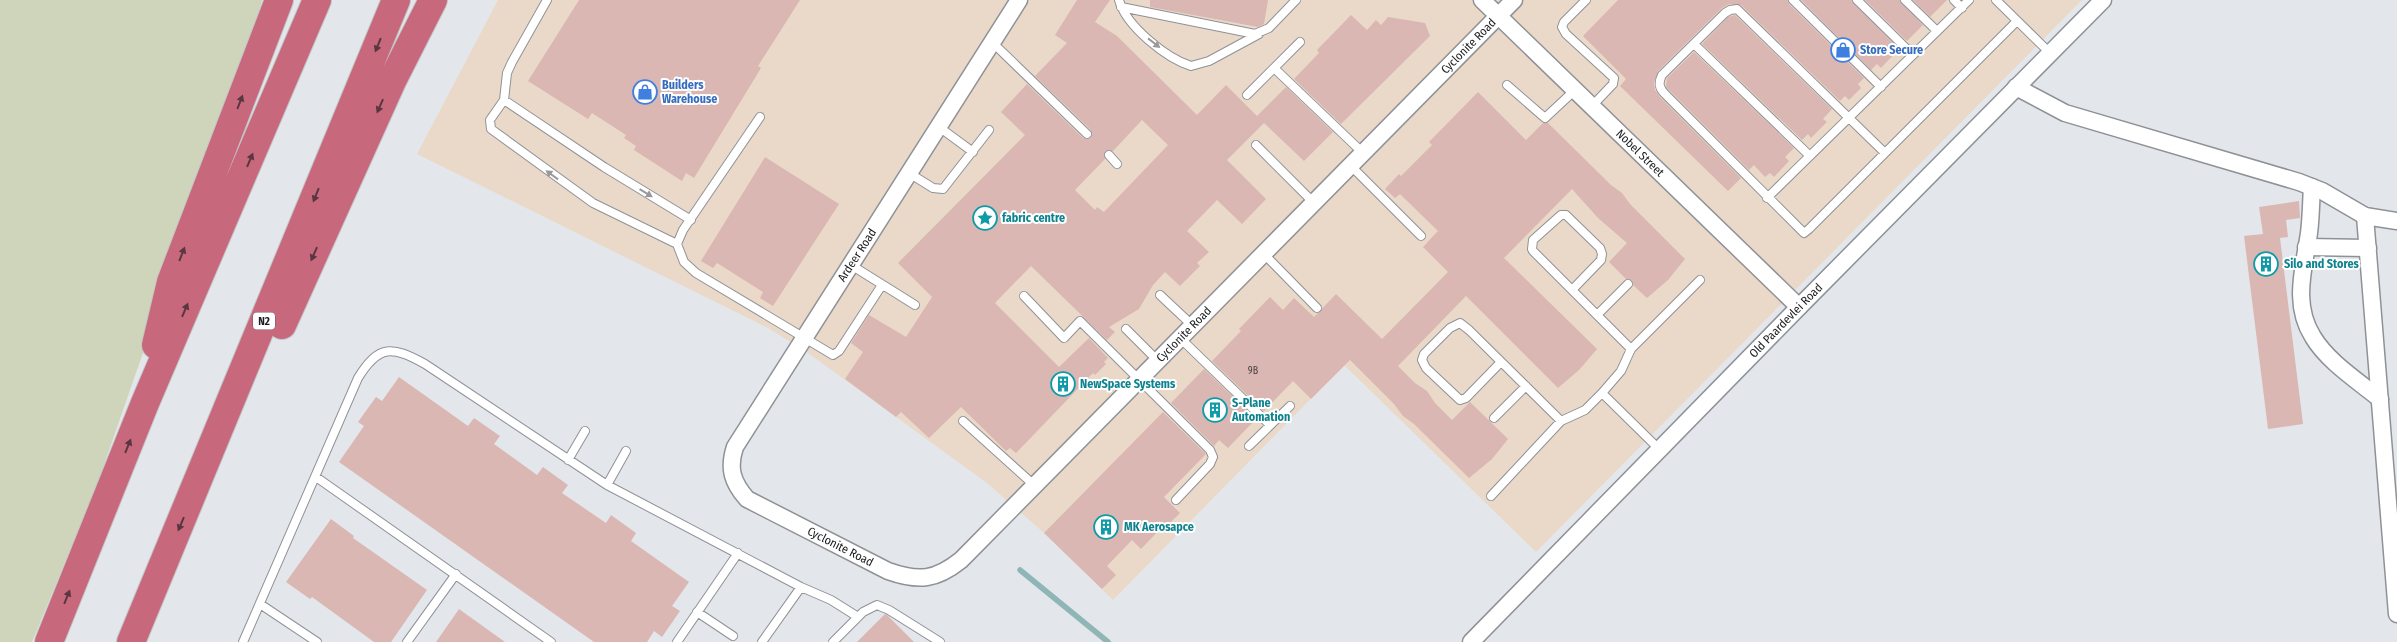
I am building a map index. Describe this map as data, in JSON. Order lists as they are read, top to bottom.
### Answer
{
  "streets": {
    "highway": ["N2"],
    "street": [
      "Cyclonite Road",
      "Nobel Street",
      "Ardeer Road",
      "Old Paardevlei Road"
    ]
  },
  "crossings": [
    ["Cyclonite Road", "Nobel Street"],
    ["Cyclonite Road", "Ardeer Road"],
    ["Nobel Street", "Old Paardevlei Road"]
  ],
  "places": {
    "shop": ["Store Secure", "Builders Warehouse"],
    "place": ["fabric centre"],
    "building": [
      "Silo and Stores",
      "NewSpace Systems",
      "S-Plane Automation",
      "MK Aerosapce"
    ]
  },
  "house_numbers": ["9B"]
}
